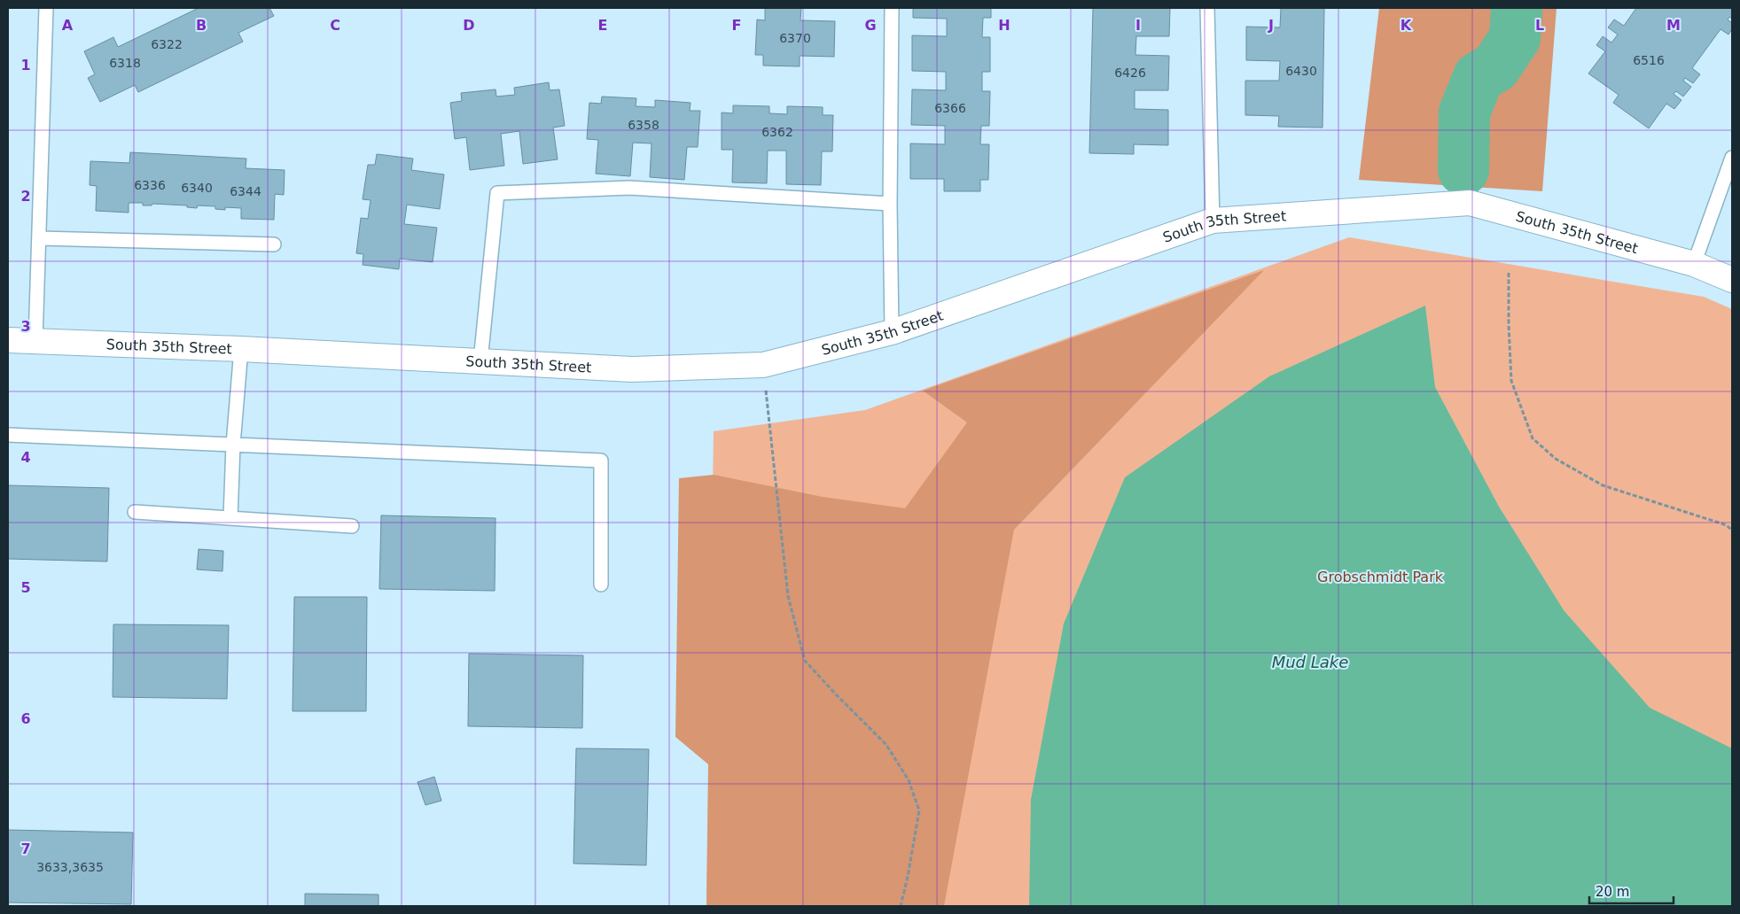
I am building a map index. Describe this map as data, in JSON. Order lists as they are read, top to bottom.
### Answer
{
  "streets": {
    "street": ["South 35th Street"]
  },
  "water": ["Mud Lake"],
  "parks": ["Grobschmidt Park"],
  "house_numbers": [
    "6370",
    "6322",
    "6516",
    "6318",
    "6430",
    "6426",
    "6366",
    "6358",
    "6362",
    "6336",
    "6340",
    "6344",
    "3633,3635"
  ],
  "scale_bar": "20 m",
  "grid": {
    "columns": [
      "A",
      "B",
      "C",
      "D",
      "E",
      "F",
      "G",
      "H",
      "I",
      "J",
      "K",
      "L",
      "M"
    ],
    "rows": [
      "1",
      "2",
      "3",
      "4",
      "5",
      "6",
      "7"
    ]
  }
}
